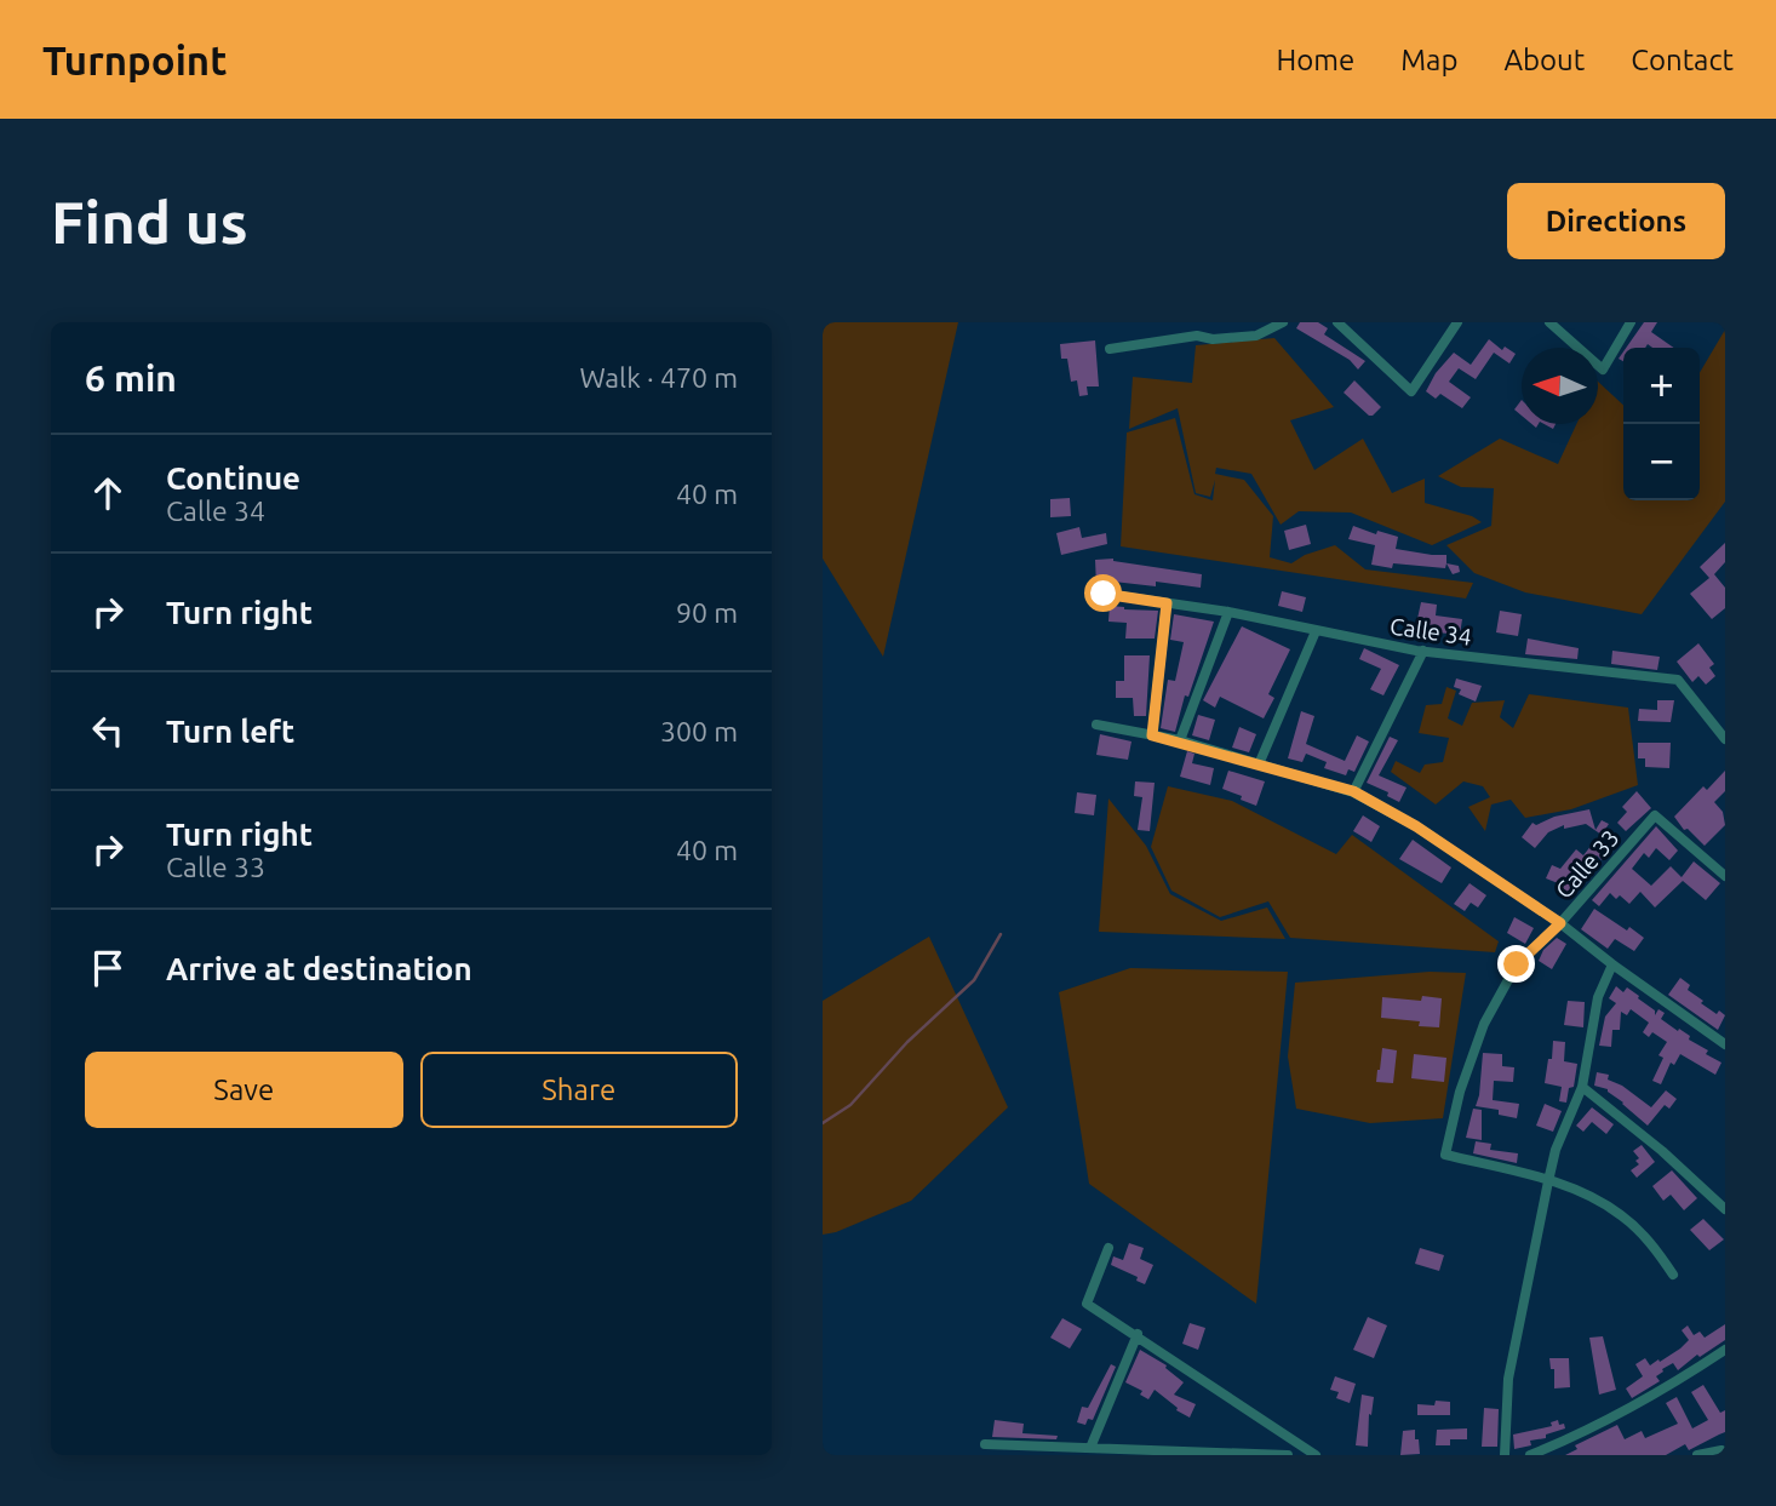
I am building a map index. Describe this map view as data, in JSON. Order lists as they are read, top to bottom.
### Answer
{
  "streets": {
    "street": ["Calle 34", "Calle 33"]
  },
  "north": "left",
  "page": {
    "header": "Turnpoint",
    "nav": [
      "Home",
      "Map",
      "About",
      "Contact"
    ],
    "buttons": [
      "Directions",
      ["Save", "Share"]
    ],
    "title": "Find us",
    "heading": ["6 min", "Walk · 470 m"],
    "map_buttons": ["+", "−"],
    "list": [
      ["Continue", "Calle 34", "40 m"],
      ["Turn right", "90 m"],
      ["Turn left", "300 m"],
      ["Turn right", "Calle 33", "40 m"],
      "Arrive at destination"
    ]
  }
}
